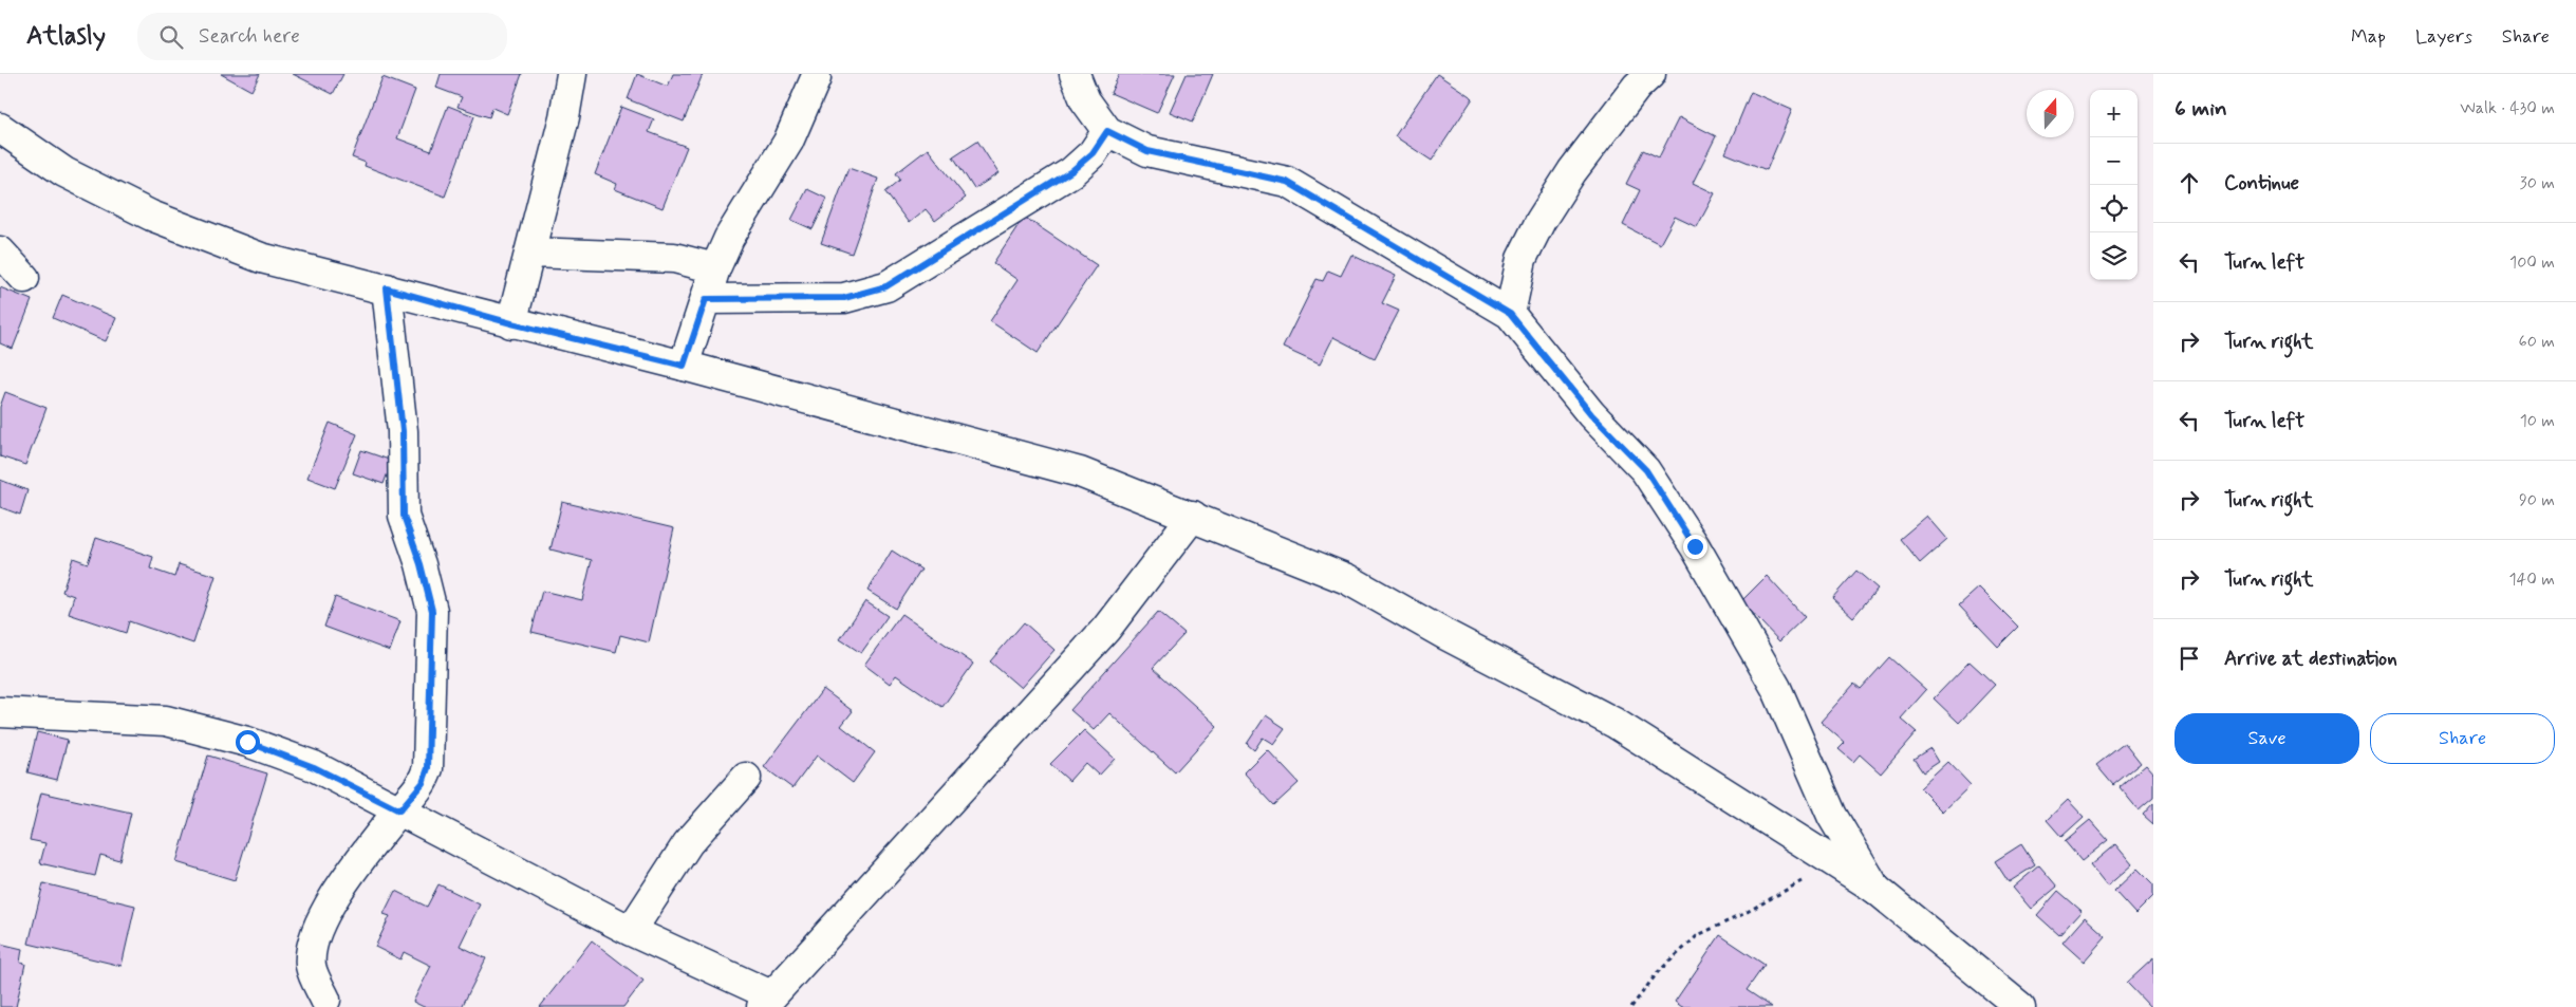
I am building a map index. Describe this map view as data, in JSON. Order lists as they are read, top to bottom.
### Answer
{
  "north": "top",
  "page": {
    "header": "Atlasly",
    "search": "Search here",
    "nav": ["Map", "Layers", "Share"],
    "heading": ["6 min", "Walk · 430 m"],
    "map_buttons": ["+", "−"],
    "list": [
      ["Continue", "30 m"],
      ["Turn left", "100 m"],
      ["Turn right", "60 m"],
      ["Turn left", "10 m"],
      ["Turn right", "90 m"],
      ["Turn right", "140 m"],
      "Arrive at destination"
    ],
    "buttons": ["Save", "Share"]
  }
}
